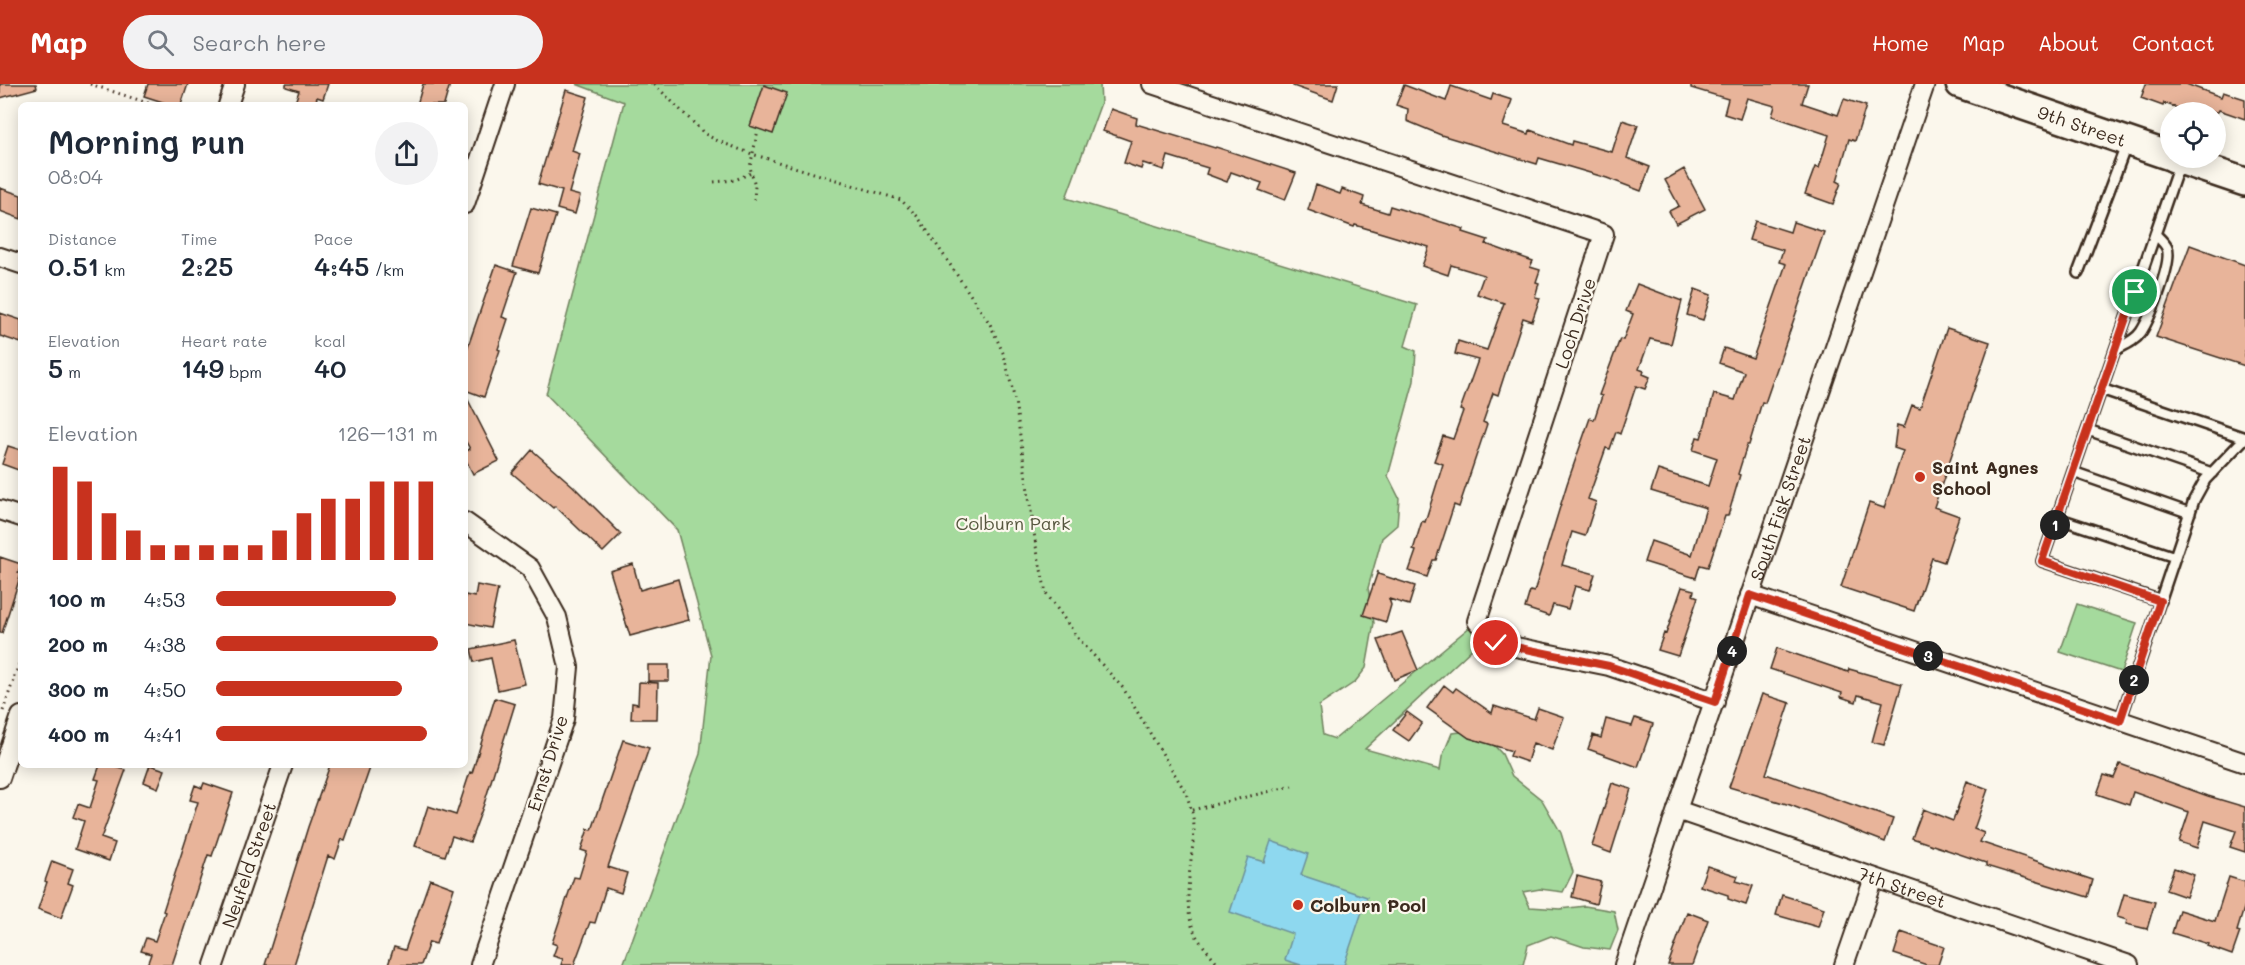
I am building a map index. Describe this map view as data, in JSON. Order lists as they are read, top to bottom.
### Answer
{
  "streets": {
    "street": [
      "9th Street",
      "Loch Drive",
      "South Fisk Street",
      "Ernst Drive",
      "Neufeld Street",
      "7th Street"
    ]
  },
  "crossings": [
    ["Loch Drive", "South Fisk Street"],
    ["South Fisk Street", "7th Street"]
  ],
  "parks": ["Colburn Park"],
  "places": ["Saint Agnes School", "Colburn Pool"],
  "page": {
    "header": "Map",
    "search": "Search here",
    "nav": [
      "Home",
      "Map",
      "About",
      "Contact"
    ],
    "heading": ["Morning run", "08:04"],
    "stats": [
      ["Distance", "0.51 km"],
      ["Time", "2:25"],
      ["Pace", "4:45 /km"],
      ["Elevation", "5 m"],
      ["Heart rate", "149 bpm"],
      ["kcal", "40"]
    ],
    "chart": ["Elevation", "126–131 m"],
    "pins": [
      "1",
      "4",
      "3",
      "2"
    ],
    "list": [
      {
        "name": "100 m",
        "note": "4:53"
      },
      {
        "name": "200 m",
        "note": "4:38"
      },
      {
        "name": "300 m",
        "note": "4:50"
      },
      {
        "name": "400 m",
        "note": "4:41"
      }
    ]
  }
}
